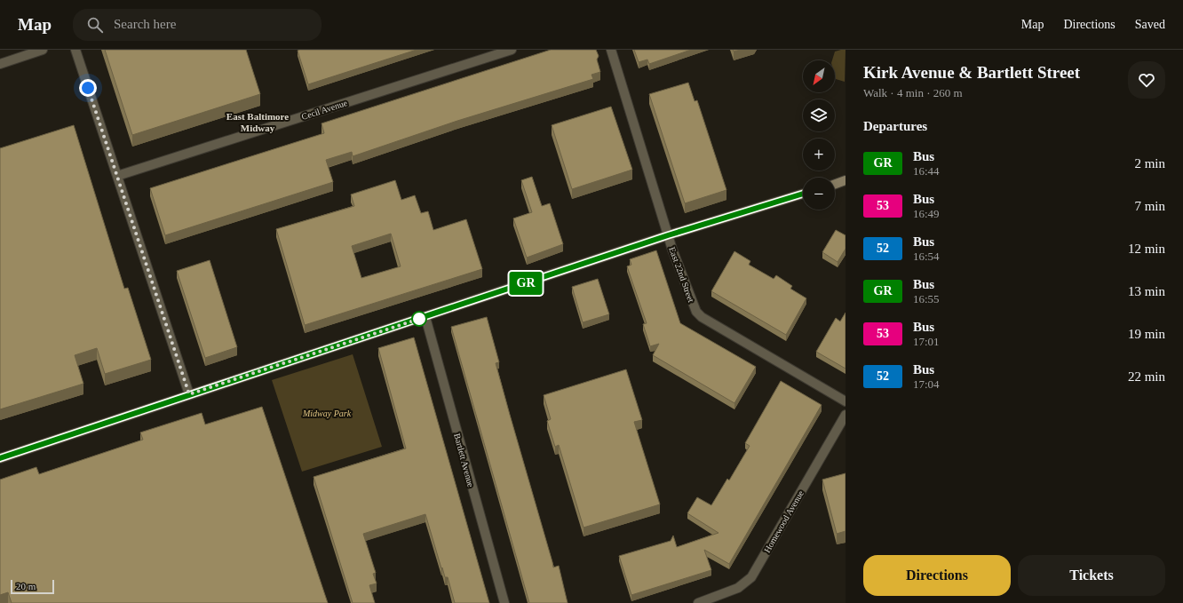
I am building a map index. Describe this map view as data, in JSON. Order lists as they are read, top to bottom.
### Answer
{
  "streets": {
    "street": [
      "Cecil Avenue",
      "East 22nd Street",
      "Bartlett Avenue",
      "Homewood Avenue"
    ]
  },
  "districts": ["East Baltimore Midway"],
  "parks": ["Midway Park"],
  "lines": ["bus line GR"],
  "scale_bar": "20 m",
  "north": "bottom left",
  "page": {
    "header": "Map",
    "search": "Search here",
    "nav": ["Map", "Directions", "Saved"],
    "on_map": "GR",
    "heading": [
      ["Kirk Avenue & Bartlett Street", "Walk · 4 min · 260 m"],
      "Departures"
    ],
    "map_buttons": ["+", "−"],
    "list": [
      {
        "mark": "GR",
        "name": "Bus",
        "note": "16:44",
        "value": "2 min"
      },
      {
        "mark": "53",
        "name": "Bus",
        "note": "16:49",
        "value": "7 min"
      },
      {
        "mark": "52",
        "name": "Bus",
        "note": "16:54",
        "value": "12 min"
      },
      {
        "mark": "GR",
        "name": "Bus",
        "note": "16:55",
        "value": "13 min"
      },
      {
        "mark": "53",
        "name": "Bus",
        "note": "17:01",
        "value": "19 min"
      },
      {
        "mark": "52",
        "name": "Bus",
        "note": "17:04",
        "value": "22 min"
      }
    ],
    "buttons": ["Directions", "Tickets"],
    "scale": "20 m"
  }
}
